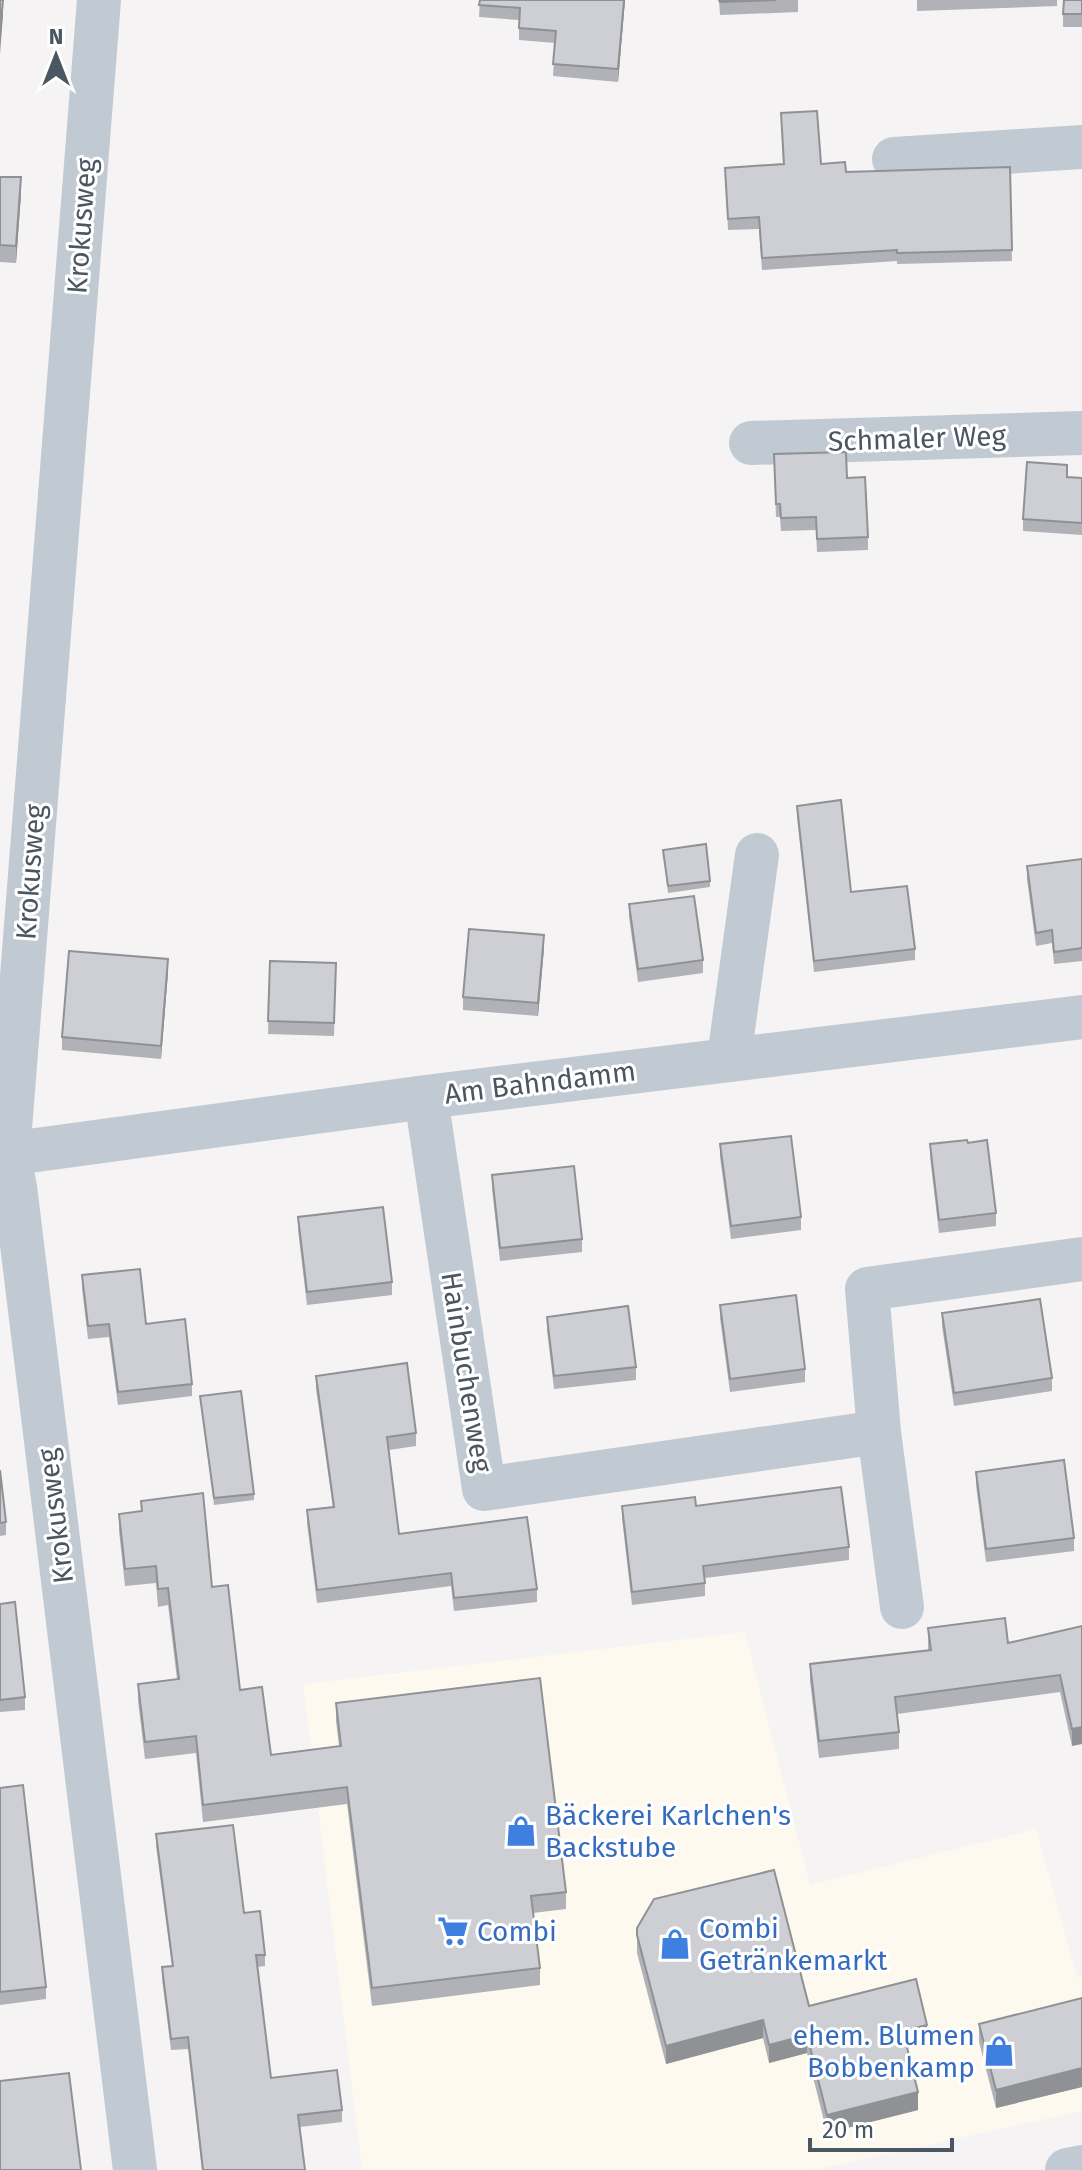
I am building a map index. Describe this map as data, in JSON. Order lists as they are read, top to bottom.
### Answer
{
  "streets": {
    "street": [
      "Krokusweg",
      "Schmaler Weg",
      "Am Bahndamm",
      "Hainbuchenweg"
    ]
  },
  "crossings": [
    ["Krokusweg", "Am Bahndamm"],
    ["Am Bahndamm", "Hainbuchenweg"]
  ],
  "places": {
    "shop": ["Bäckerei Karlchen's Backstube", "Combi Getränkemarkt", "ehem. Blumen Bobbenkamp"],
    "supermarket": ["Combi"]
  },
  "scale_bar": "20 m",
  "north": "top"
}
